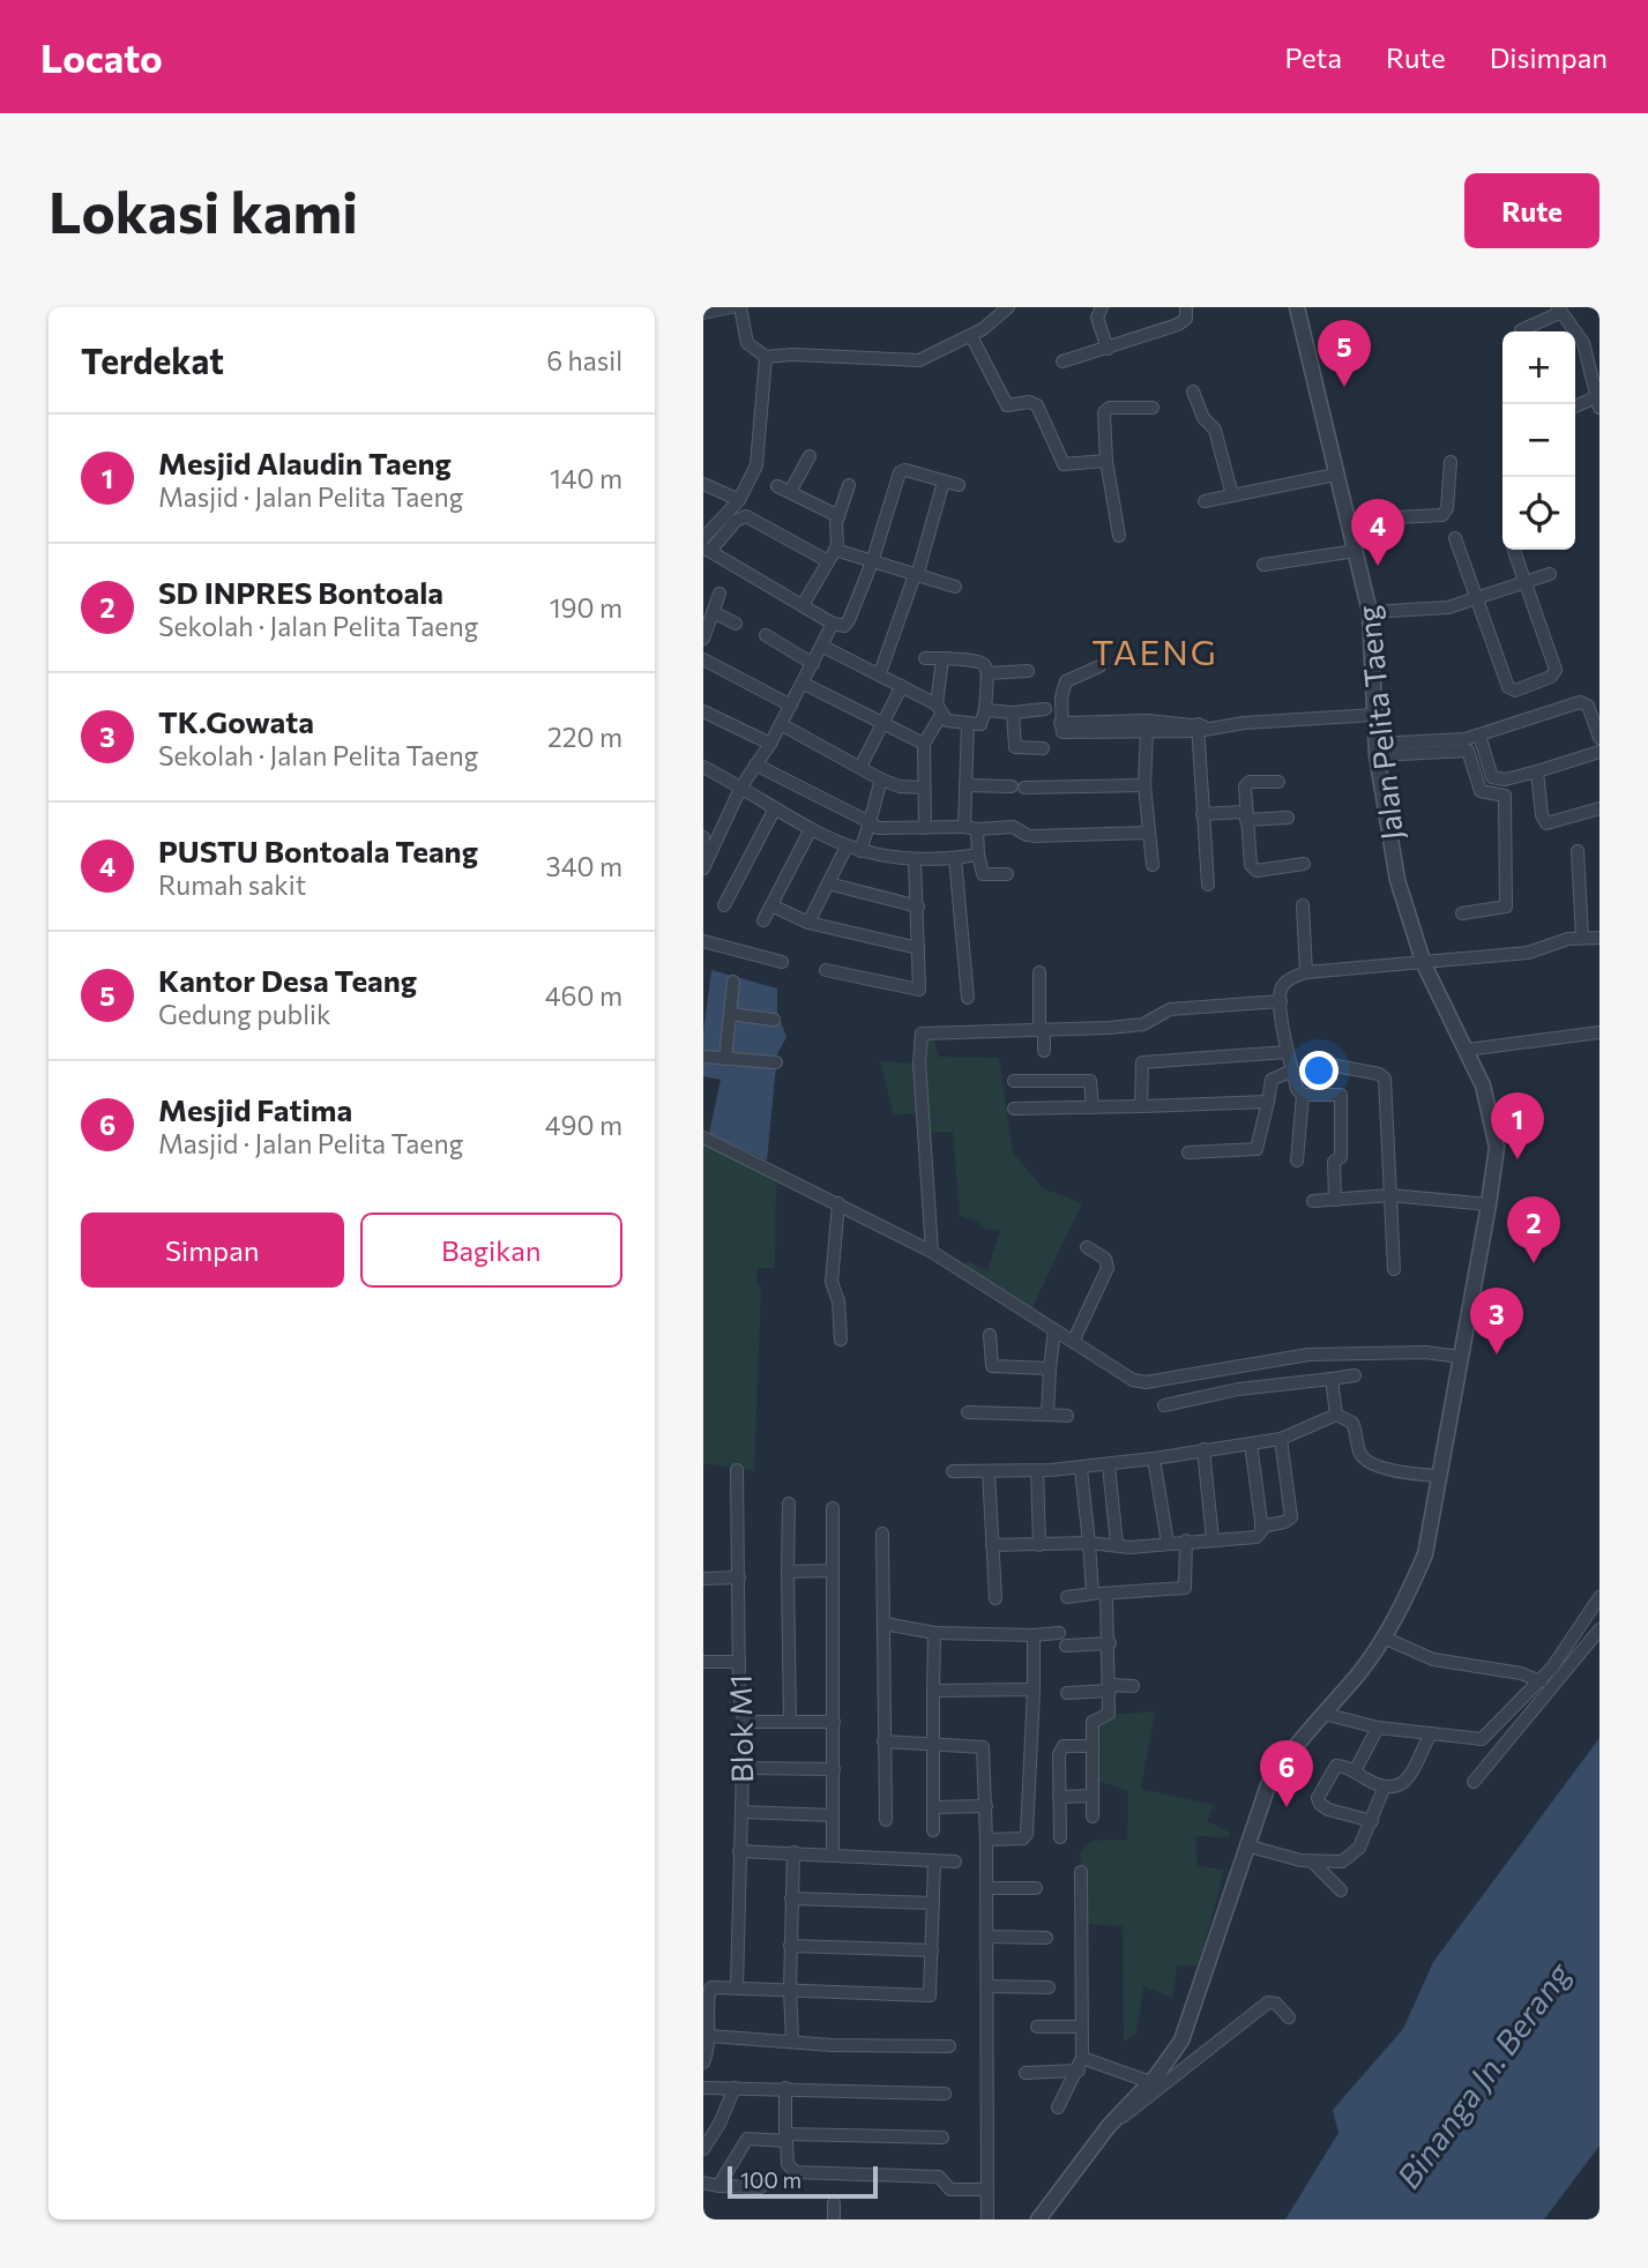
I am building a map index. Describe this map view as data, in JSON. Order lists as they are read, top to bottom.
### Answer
{
  "streets": {
    "street": ["Jalan Pelita Taeng", "Blok M1"]
  },
  "districts": ["TAENG"],
  "water": ["Binanga Jn. Berang"],
  "scale_bar": "100 m",
  "page": {
    "header": "Locato",
    "nav": ["Peta", "Rute", "Disimpan"],
    "buttons": [
      "Rute",
      ["Simpan", "Bagikan"]
    ],
    "title": "Lokasi kami",
    "heading": ["Terdekat", "6 hasil"],
    "pins": [
      "5",
      "4",
      "1",
      "2",
      "3",
      "6"
    ],
    "map_buttons": ["+", "−"],
    "list": [
      {
        "mark": "1",
        "name": "Mesjid Alaudin Taeng",
        "note": "Masjid · Jalan Pelita Taeng",
        "value": "140 m"
      },
      {
        "mark": "2",
        "name": "SD INPRES Bontoala",
        "note": "Sekolah · Jalan Pelita Taeng",
        "value": "190 m"
      },
      {
        "mark": "3",
        "name": "TK.Gowata",
        "note": "Sekolah · Jalan Pelita Taeng",
        "value": "220 m"
      },
      {
        "mark": "4",
        "name": "PUSTU Bontoala Teang",
        "note": "Rumah sakit",
        "value": "340 m"
      },
      {
        "mark": "5",
        "name": "Kantor Desa Teang",
        "note": "Gedung publik",
        "value": "460 m"
      },
      {
        "mark": "6",
        "name": "Mesjid Fatima",
        "note": "Masjid · Jalan Pelita Taeng",
        "value": "490 m"
      }
    ],
    "scale": "100 m"
  }
}
